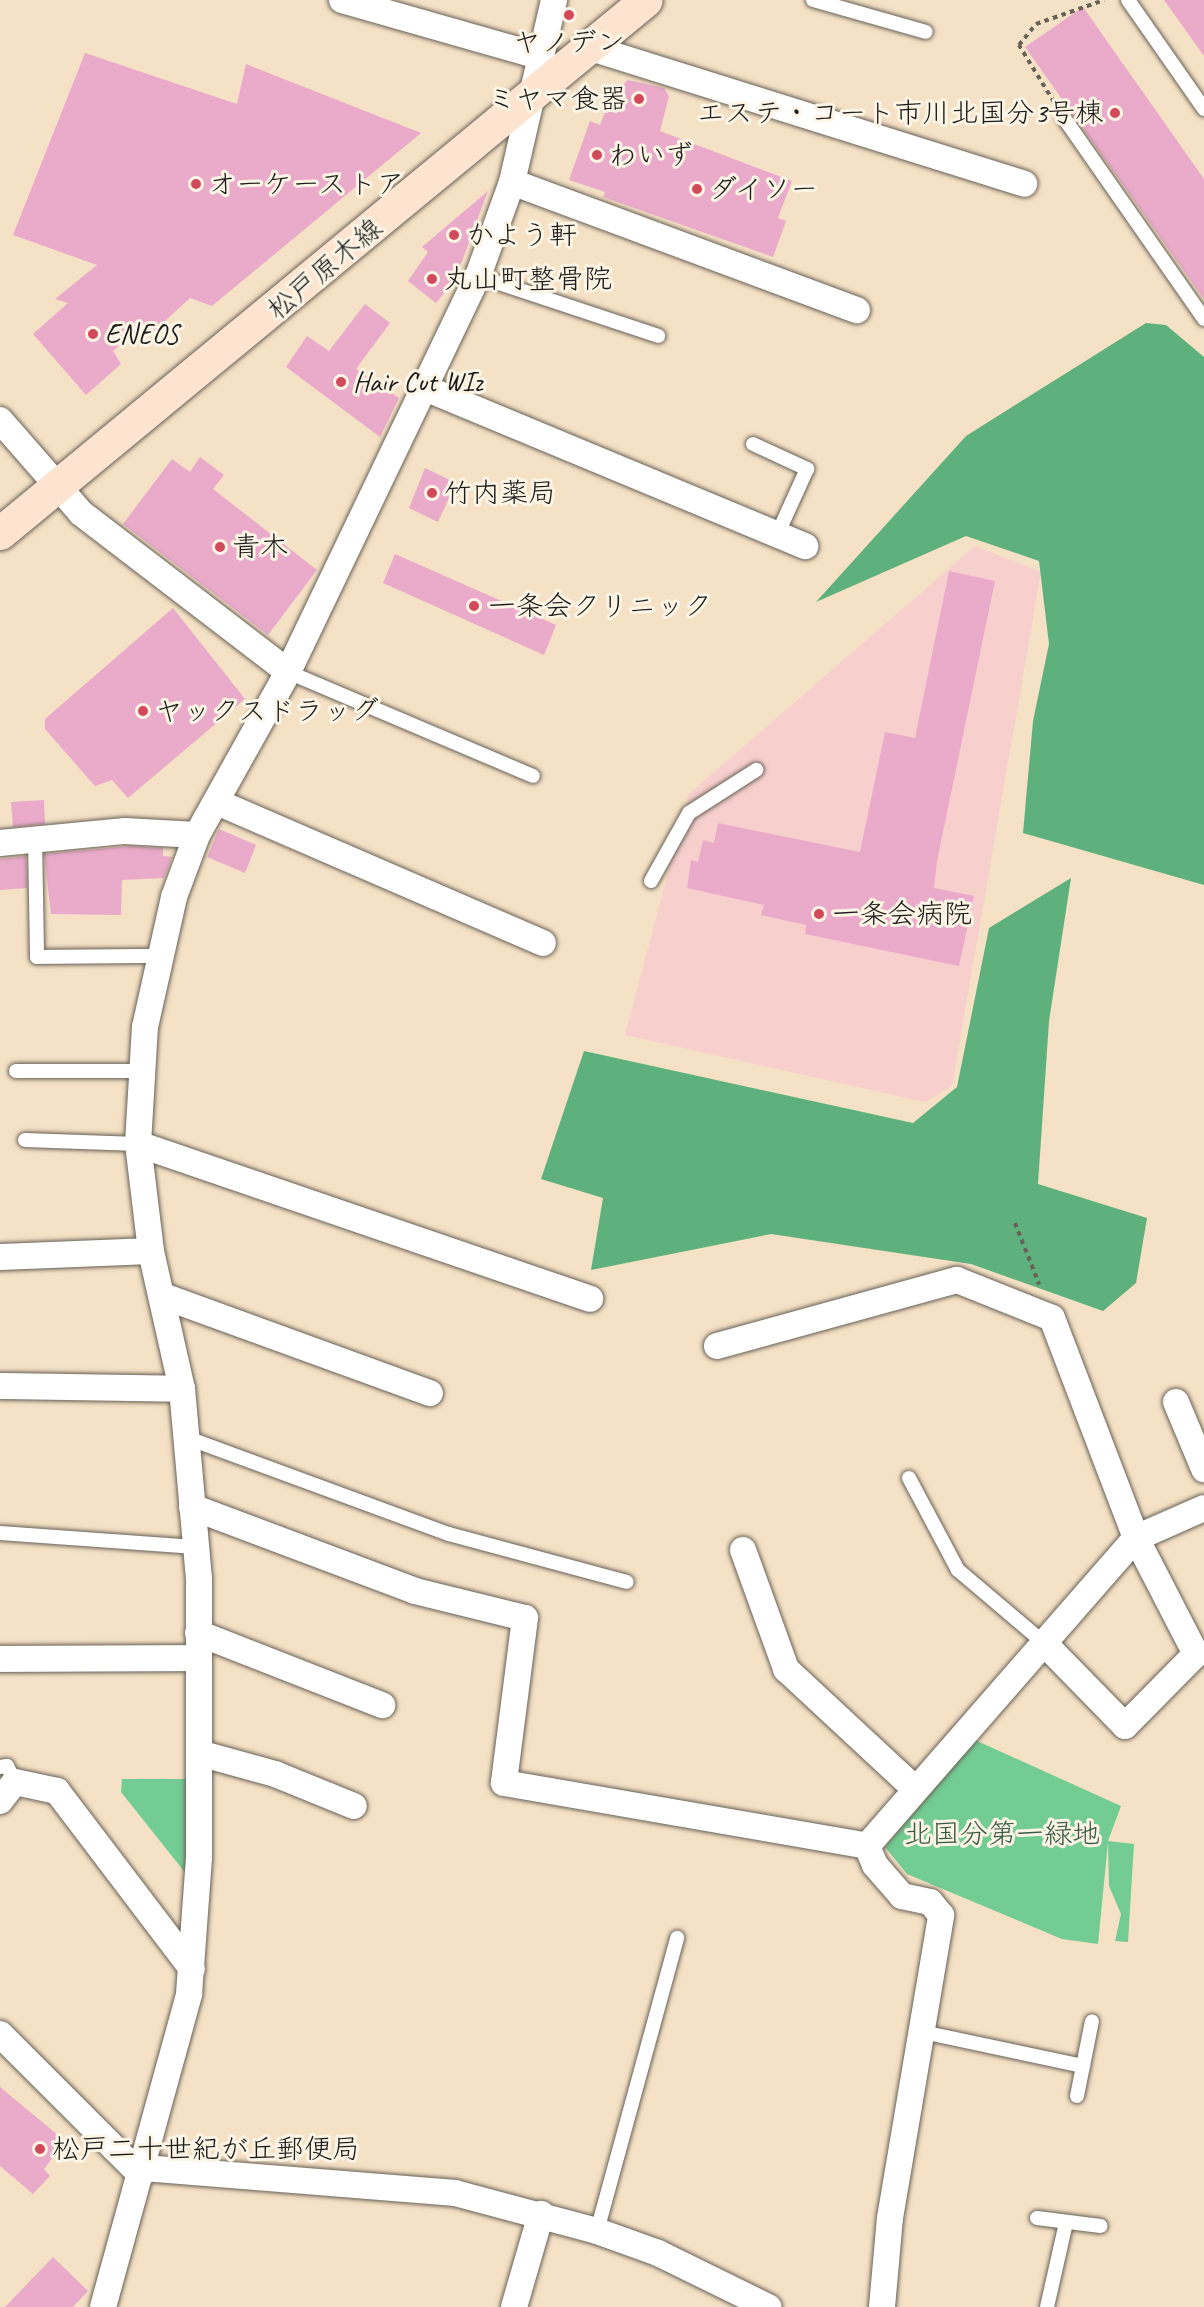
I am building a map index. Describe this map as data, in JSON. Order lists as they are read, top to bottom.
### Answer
{
  "streets": {
    "main road": ["松戸原木線"]
  },
  "parks": ["北国分第一緑地"],
  "places": [
    "ヤノデン",
    "ミヤマ食器",
    "エステ・コート市川北国分3号棟",
    "わいず",
    "オーケーストア",
    "ダイソー",
    "かよう軒",
    "丸山町整骨院",
    "ENEOS",
    "Hair Cut WIz",
    "竹内薬局",
    "青木",
    "一条会クリニック",
    "ヤックスドラッグ",
    "一条会病院",
    "松戸二十世紀が丘郵便局"
  ]
}
